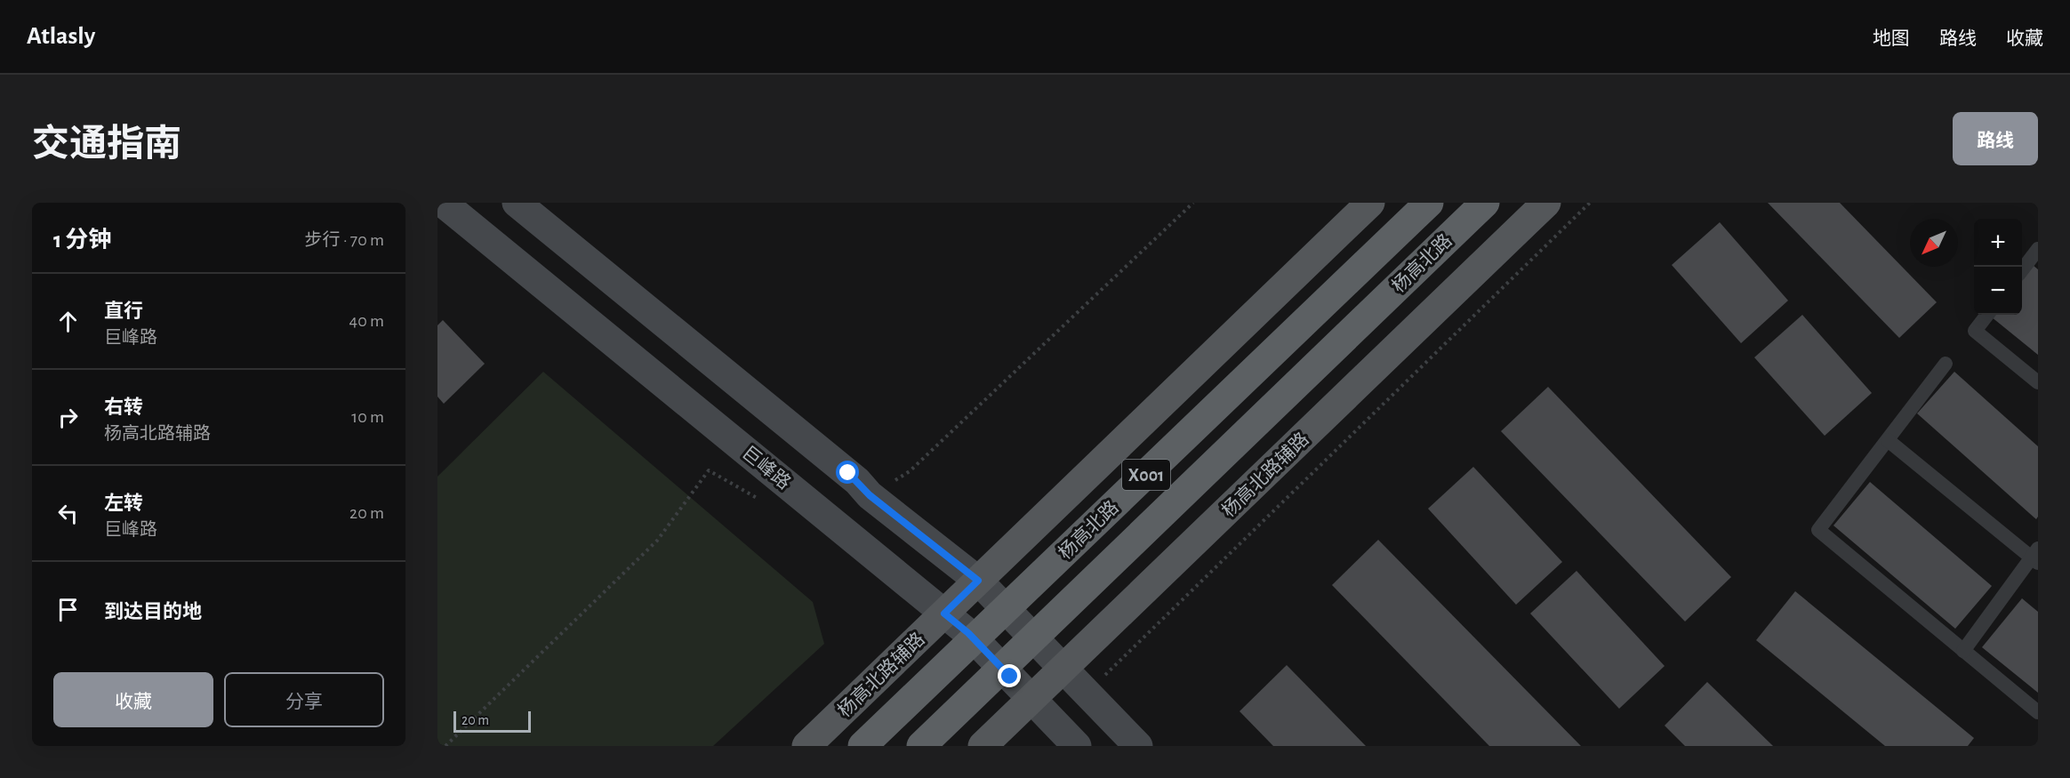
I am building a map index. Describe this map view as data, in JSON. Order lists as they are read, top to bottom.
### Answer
{
  "streets": {
    "highway": ["杨高北路", "X001"],
    "main road": ["巨峰路", "杨高北路辅路"]
  },
  "crossings": [
    ["巨峰路", "杨高北路辅路"]
  ],
  "scale_bar": "20 m",
  "north": "bottom left",
  "page": {
    "header": "Atlasly",
    "nav": ["地图", "路线", "收藏"],
    "title": "交通指南",
    "buttons": [
      "路线",
      ["收藏", "分享"]
    ],
    "heading": ["1 分钟", "步行 · 70 m"],
    "map_buttons": ["+", "−"],
    "list": [
      ["直行", "巨峰路", "40 m"],
      ["右转", "杨高北路辅路", "10 m"],
      ["左转", "巨峰路", "20 m"],
      "到达目的地"
    ],
    "scale": "20 m"
  }
}
